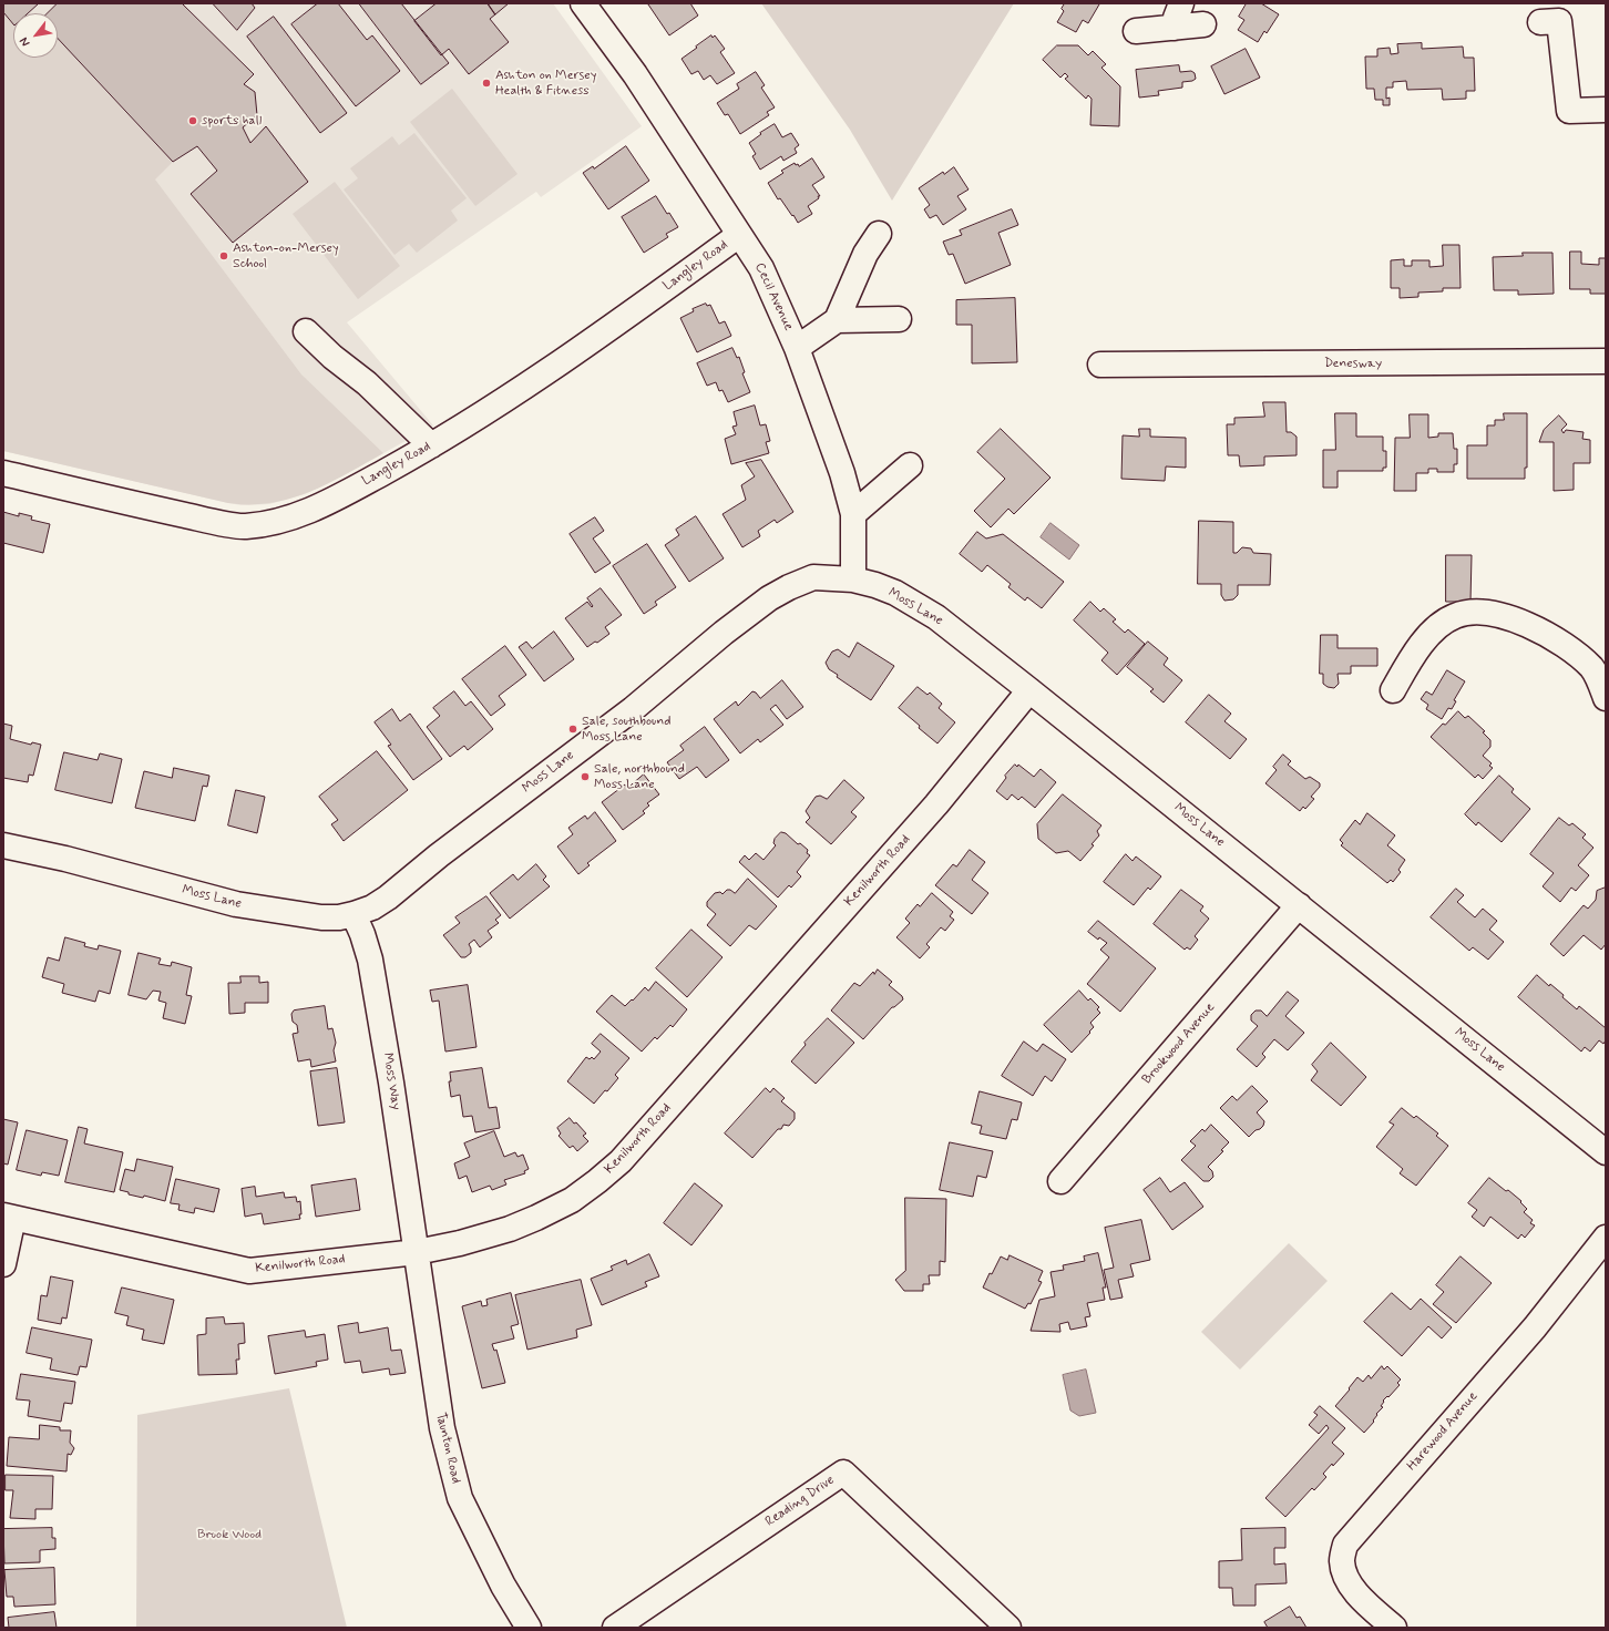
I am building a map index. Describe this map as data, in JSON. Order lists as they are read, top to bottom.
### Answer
{
  "streets": {
    "street": [
      "Langley Road",
      "Cecil Avenue",
      "Denesway",
      "Moss Lane",
      "Kenilworth Road",
      "Brookwood Avenue",
      "Moss Way",
      "Harewood Avenue",
      "Taunton Road",
      "Reading Drive"
    ]
  },
  "crossings": [
    ["Langley Road", "Cecil Avenue"],
    ["Cecil Avenue", "Moss Lane"],
    ["Moss Lane", "Kenilworth Road"],
    ["Moss Lane", "Brookwood Avenue"],
    ["Moss Lane", "Moss Way"],
    ["Kenilworth Road", "Moss Way"],
    ["Kenilworth Road", "Taunton Road"],
    ["Moss Way", "Taunton Road"]
  ],
  "parks": ["Brook Wood"],
  "places": [
    "Ashton on Mersey Health & Fitness",
    "sports hall",
    "Ashton-on-Mersey School",
    "Sale, southbound Moss Lane",
    "Sale, northbound Moss Lane"
  ],
  "north": "bottom left"
}
